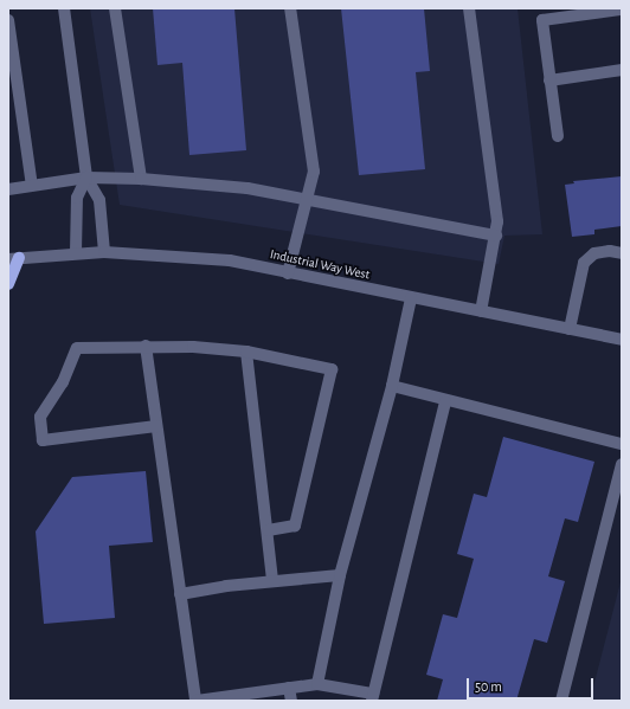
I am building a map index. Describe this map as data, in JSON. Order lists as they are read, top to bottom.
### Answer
{
  "streets": {
    "street": ["Industrial Way West"]
  },
  "scale_bar": "50 m"
}
